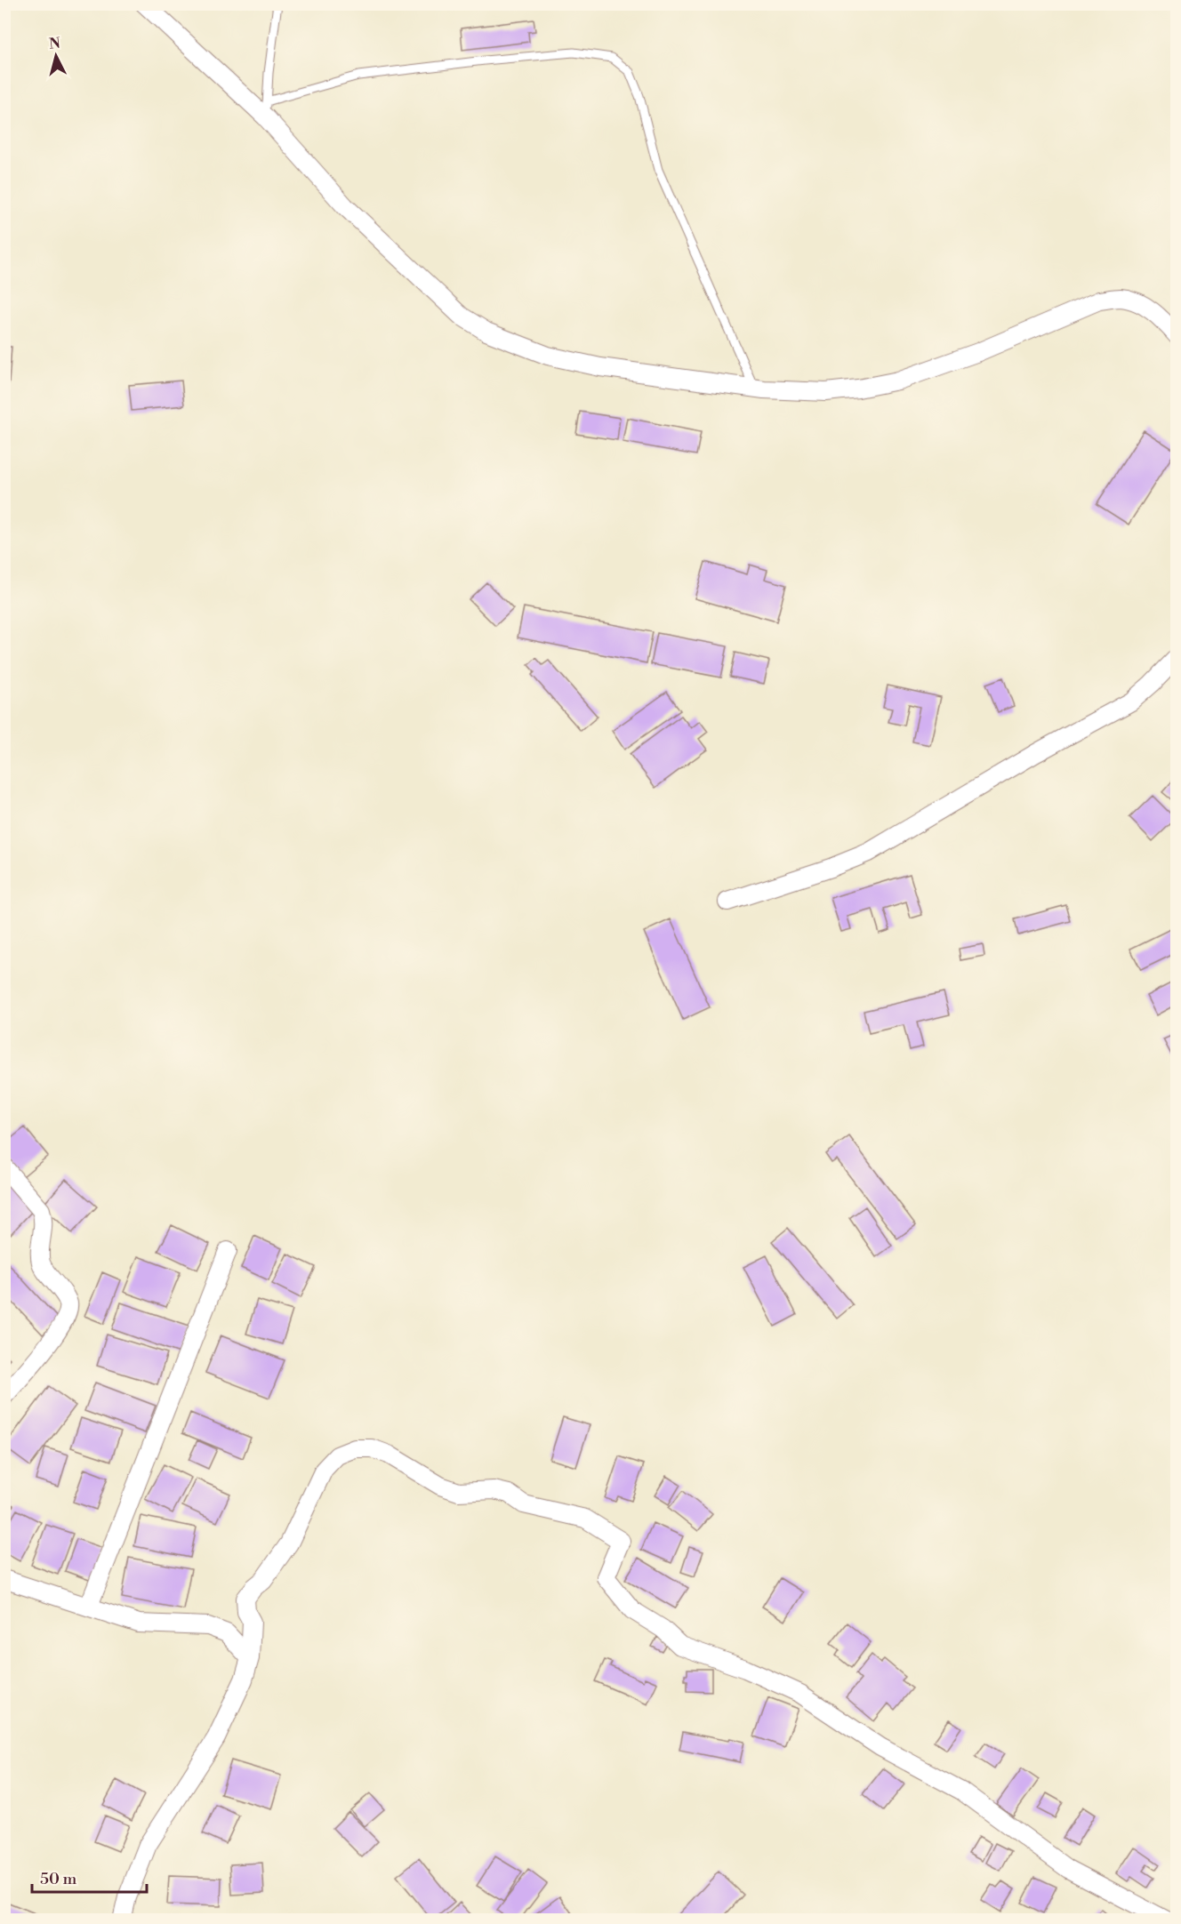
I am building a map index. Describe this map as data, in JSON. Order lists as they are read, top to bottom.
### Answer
{
  "scale_bar": "50 m",
  "north": "top"
}
